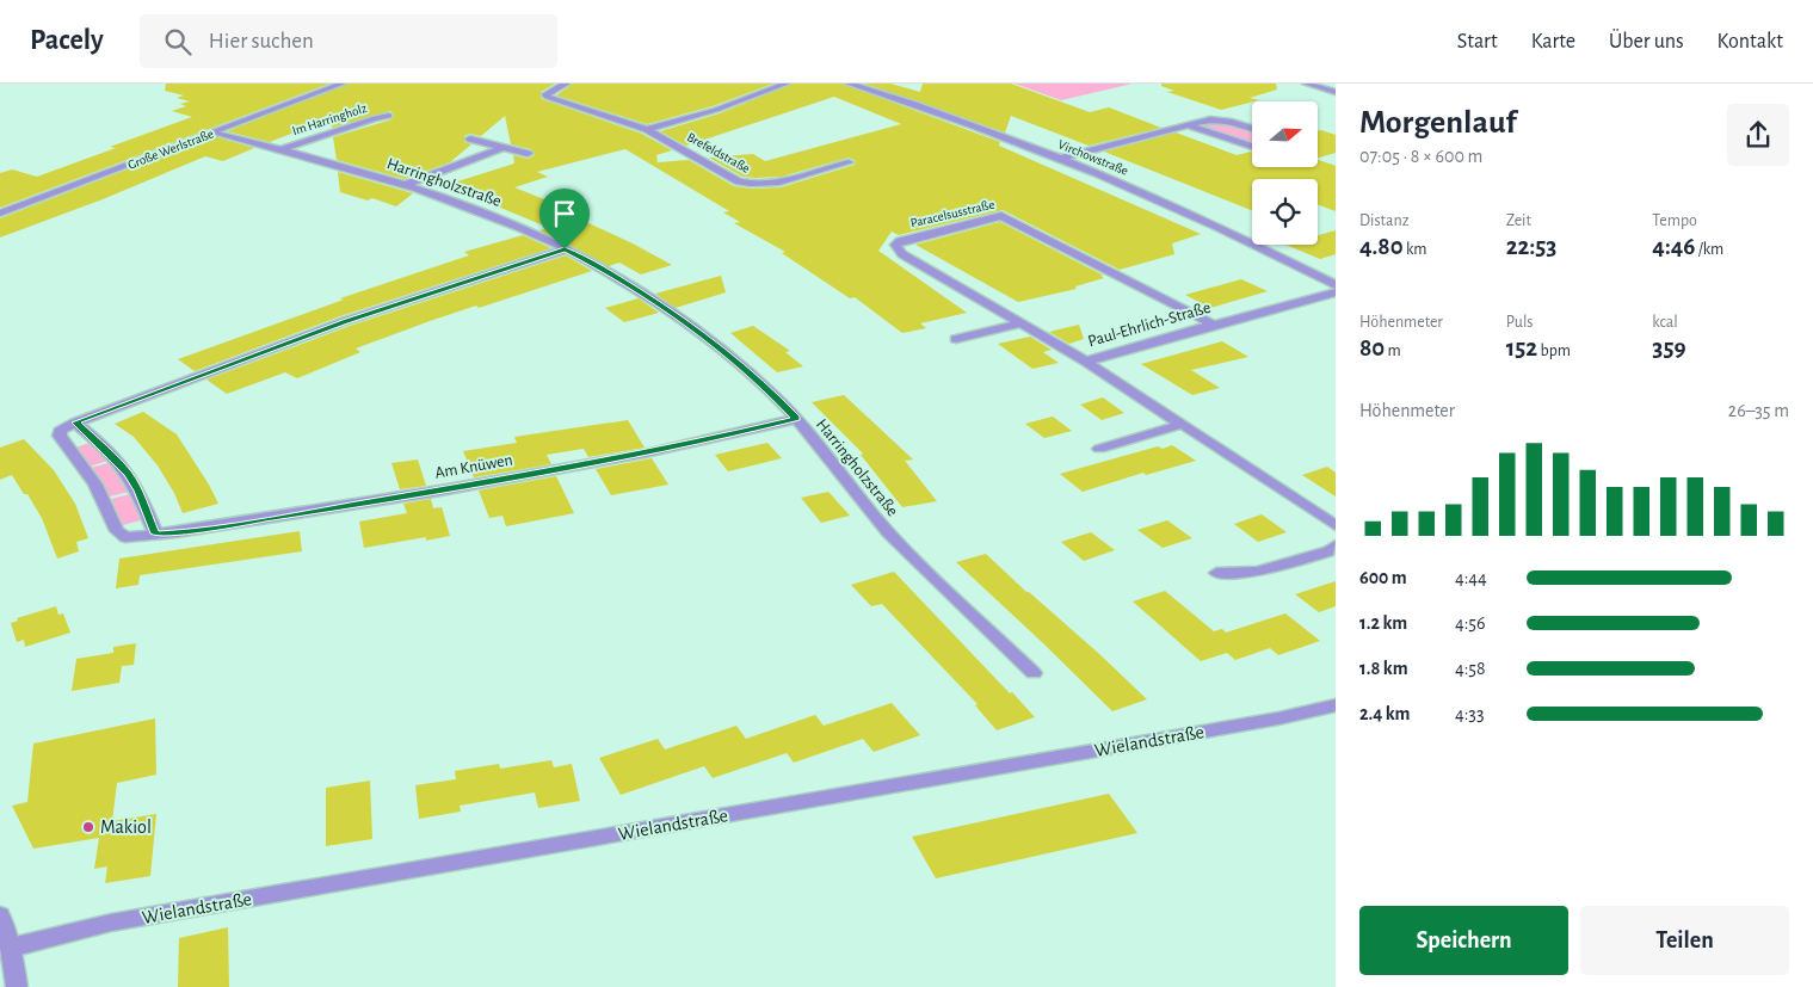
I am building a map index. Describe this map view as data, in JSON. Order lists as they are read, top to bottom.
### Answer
{
  "streets": {
    "street": [
      "Im Harringholz",
      "Große Werlstraße",
      "Brefeldstraße",
      "Virchowstraße",
      "Harringholzstraße",
      "Paracelsusstraße",
      "Paul-Ehrlich-Straße",
      "Am Knüwen",
      "Wielandstraße"
    ]
  },
  "crossings": [
    ["Im Harringholz", "Harringholzstraße"],
    ["Große Werlstraße", "Harringholzstraße"],
    ["Harringholzstraße", "Am Knüwen"],
    ["Paracelsusstraße", "Paul-Ehrlich-Straße"]
  ],
  "places": ["Makiol"],
  "north": "right",
  "page": {
    "header": "Pacely",
    "search": "Hier suchen",
    "nav": [
      "Start",
      "Karte",
      "Über uns",
      "Kontakt"
    ],
    "heading": ["Morgenlauf", "07:05 · 8 × 600 m"],
    "stats": [
      ["Distanz", "4.80 km"],
      ["Zeit", "22:53"],
      ["Tempo", "4:46 /km"],
      ["Höhenmeter", "80 m"],
      ["Puls", "152 bpm"],
      ["kcal", "359"]
    ],
    "chart": ["Höhenmeter", "26–35 m"],
    "list": [
      {
        "name": "600 m",
        "note": "4:44"
      },
      {
        "name": "1.2 km",
        "note": "4:56"
      },
      {
        "name": "1.8 km",
        "note": "4:58"
      },
      {
        "name": "2.4 km",
        "note": "4:33"
      }
    ],
    "buttons": ["Speichern", "Teilen"]
  }
}
